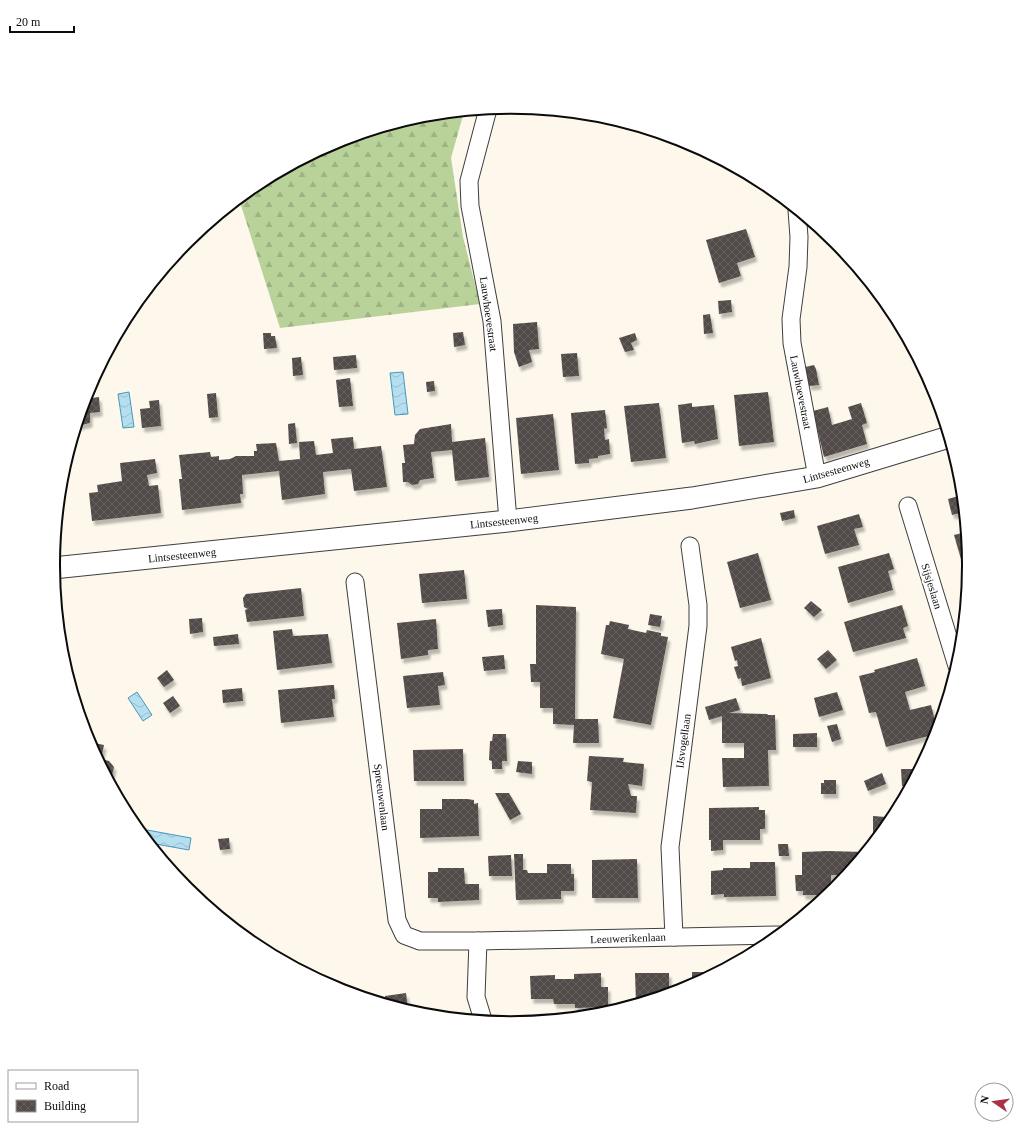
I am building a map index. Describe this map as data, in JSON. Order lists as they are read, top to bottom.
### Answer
{
  "streets": {
    "street": [
      "Lauwhoevestraat",
      "Lintsesteenweg",
      "Sijsjeslaan",
      "IJsvogellaan",
      "Spreeuwenlaan",
      "Leeuwerikenlaan"
    ]
  },
  "crossings": [
    ["Lauwhoevestraat", "Lintsesteenweg"],
    ["IJsvogellaan", "Leeuwerikenlaan"],
    ["Spreeuwenlaan", "Leeuwerikenlaan"]
  ],
  "legend": ["Road", "Building"],
  "scale_bar": "20 m",
  "north": "left"
}
